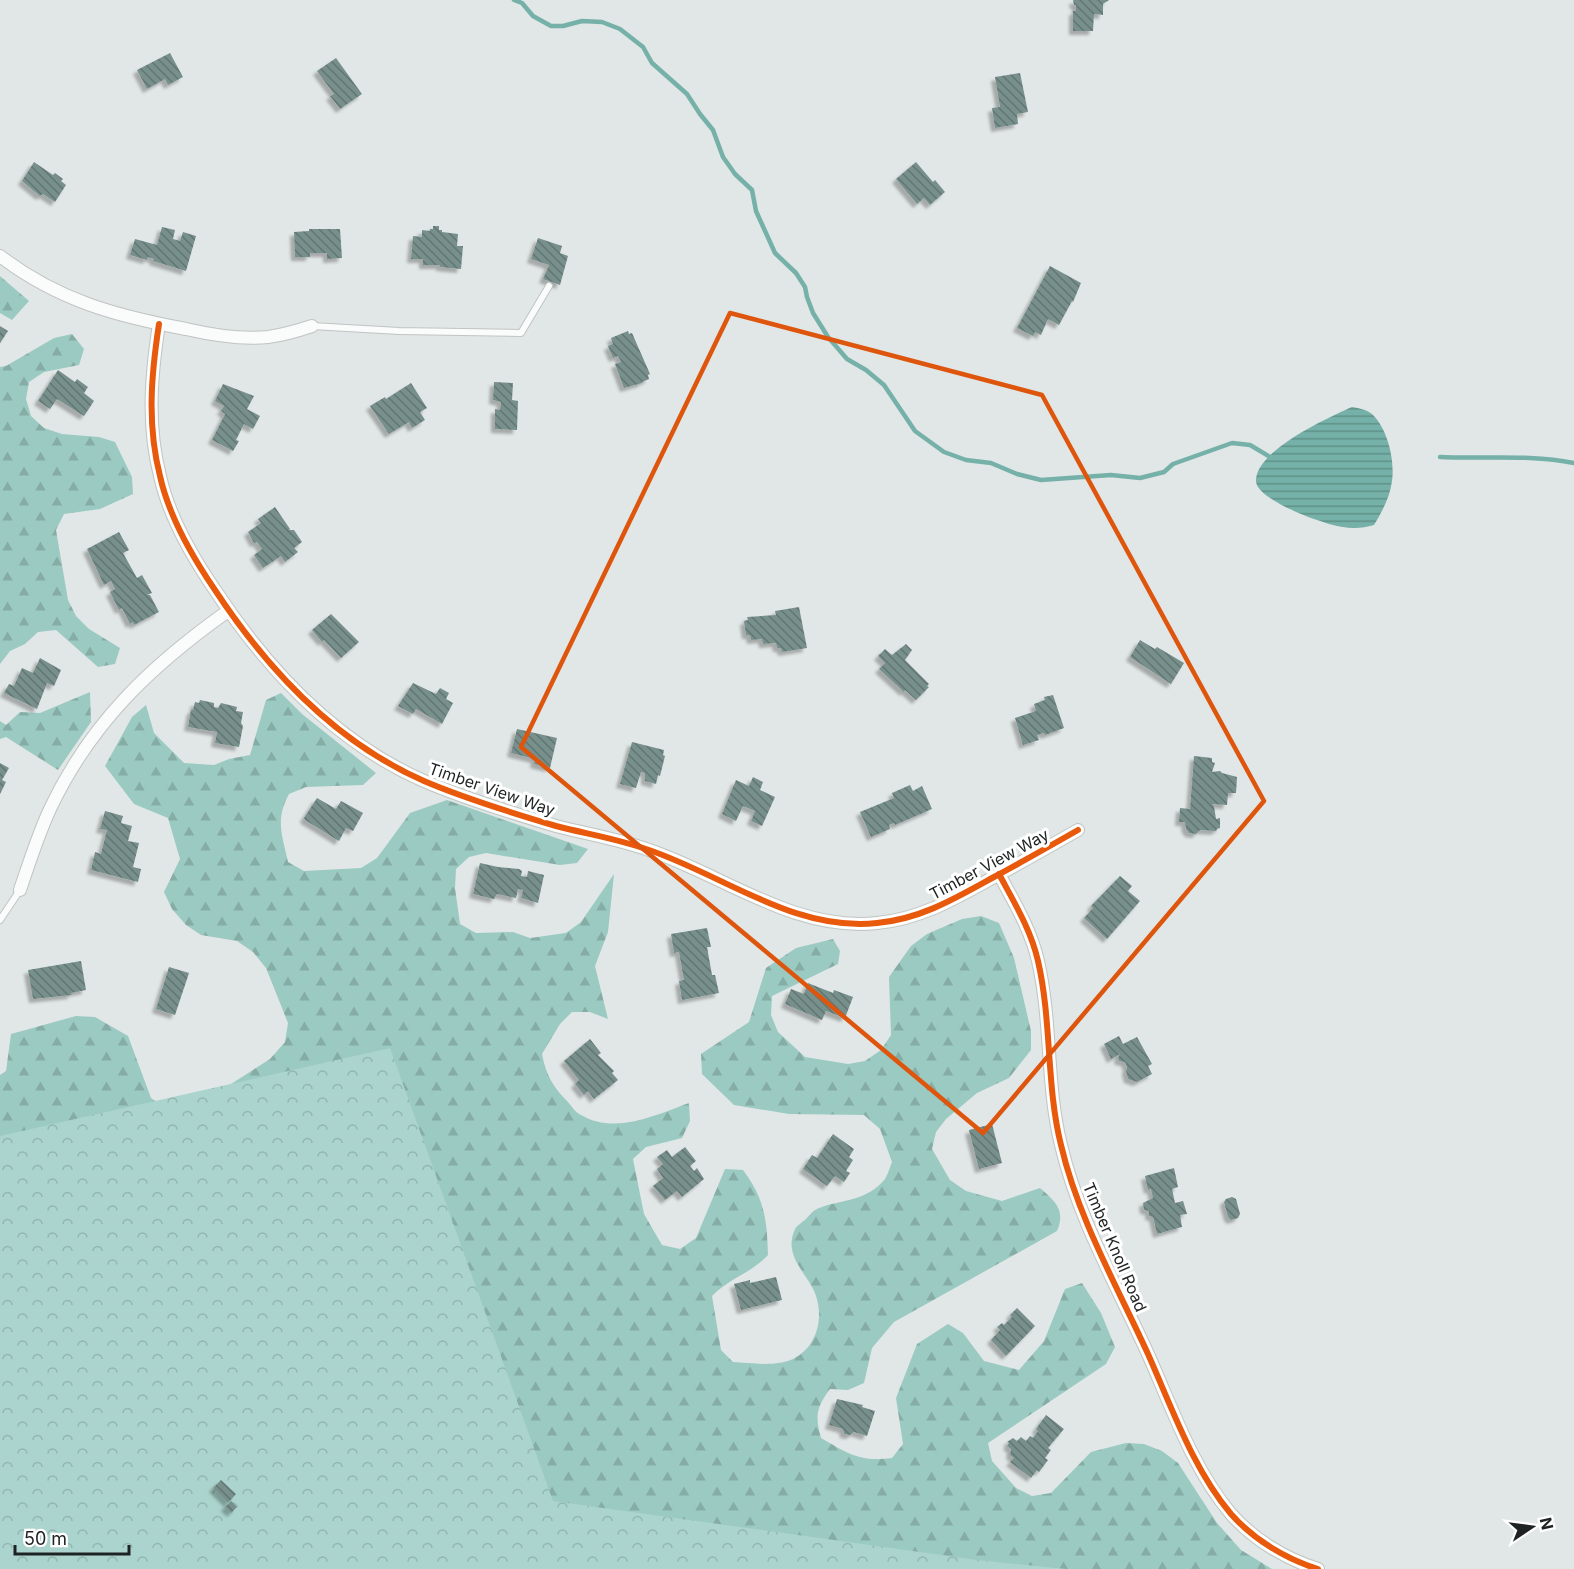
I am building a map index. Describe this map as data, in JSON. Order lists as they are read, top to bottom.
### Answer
{
  "streets": {
    "street": ["Timber View Way", "Timber Knoll Road"]
  },
  "crossings": [
    ["Timber View Way", "Timber Knoll Road"]
  ],
  "scale_bar": "50 m",
  "north": "right"
}
